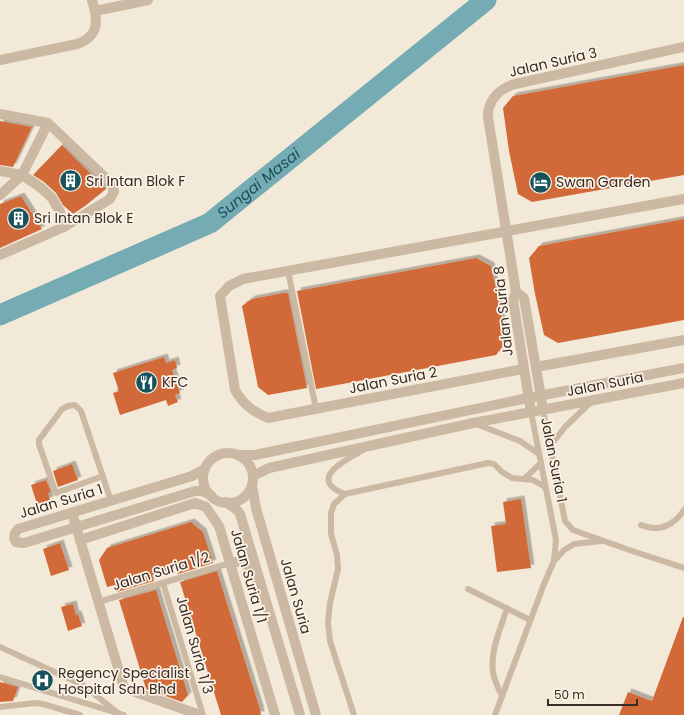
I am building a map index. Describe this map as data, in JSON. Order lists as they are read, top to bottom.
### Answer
{
  "streets": {
    "street": [
      "Jalan Suria 3",
      "Jalan Suria 8",
      "Jalan Suria 2",
      "Jalan Suria",
      "Jalan Suria 1",
      "Jalan Suria 1/1"
    ],
    "lane": ["Jalan Suria 1/2", "Jalan Suria 1/3"]
  },
  "crossings": [
    ["Jalan Suria 3", "Jalan Suria 8"],
    ["Jalan Suria 8", "Jalan Suria 2"],
    ["Jalan Suria 8", "Jalan Suria"],
    ["Jalan Suria 8", "Jalan Suria 1"],
    ["Jalan Suria", "Jalan Suria 1"],
    ["Jalan Suria 1/2", "Jalan Suria 1/1"],
    ["Jalan Suria 1/2", "Jalan Suria 1/3"]
  ],
  "water": ["Sungai Masai"],
  "places": {
    "building": ["Sri Intan Blok F", "Sri Intan Blok E"],
    "hotel": ["Swan Garden"],
    "restaurant": ["KFC"],
    "hospital": ["Regency Specialist Hospital Sdn Bhd"]
  },
  "scale_bar": "50 m"
}
